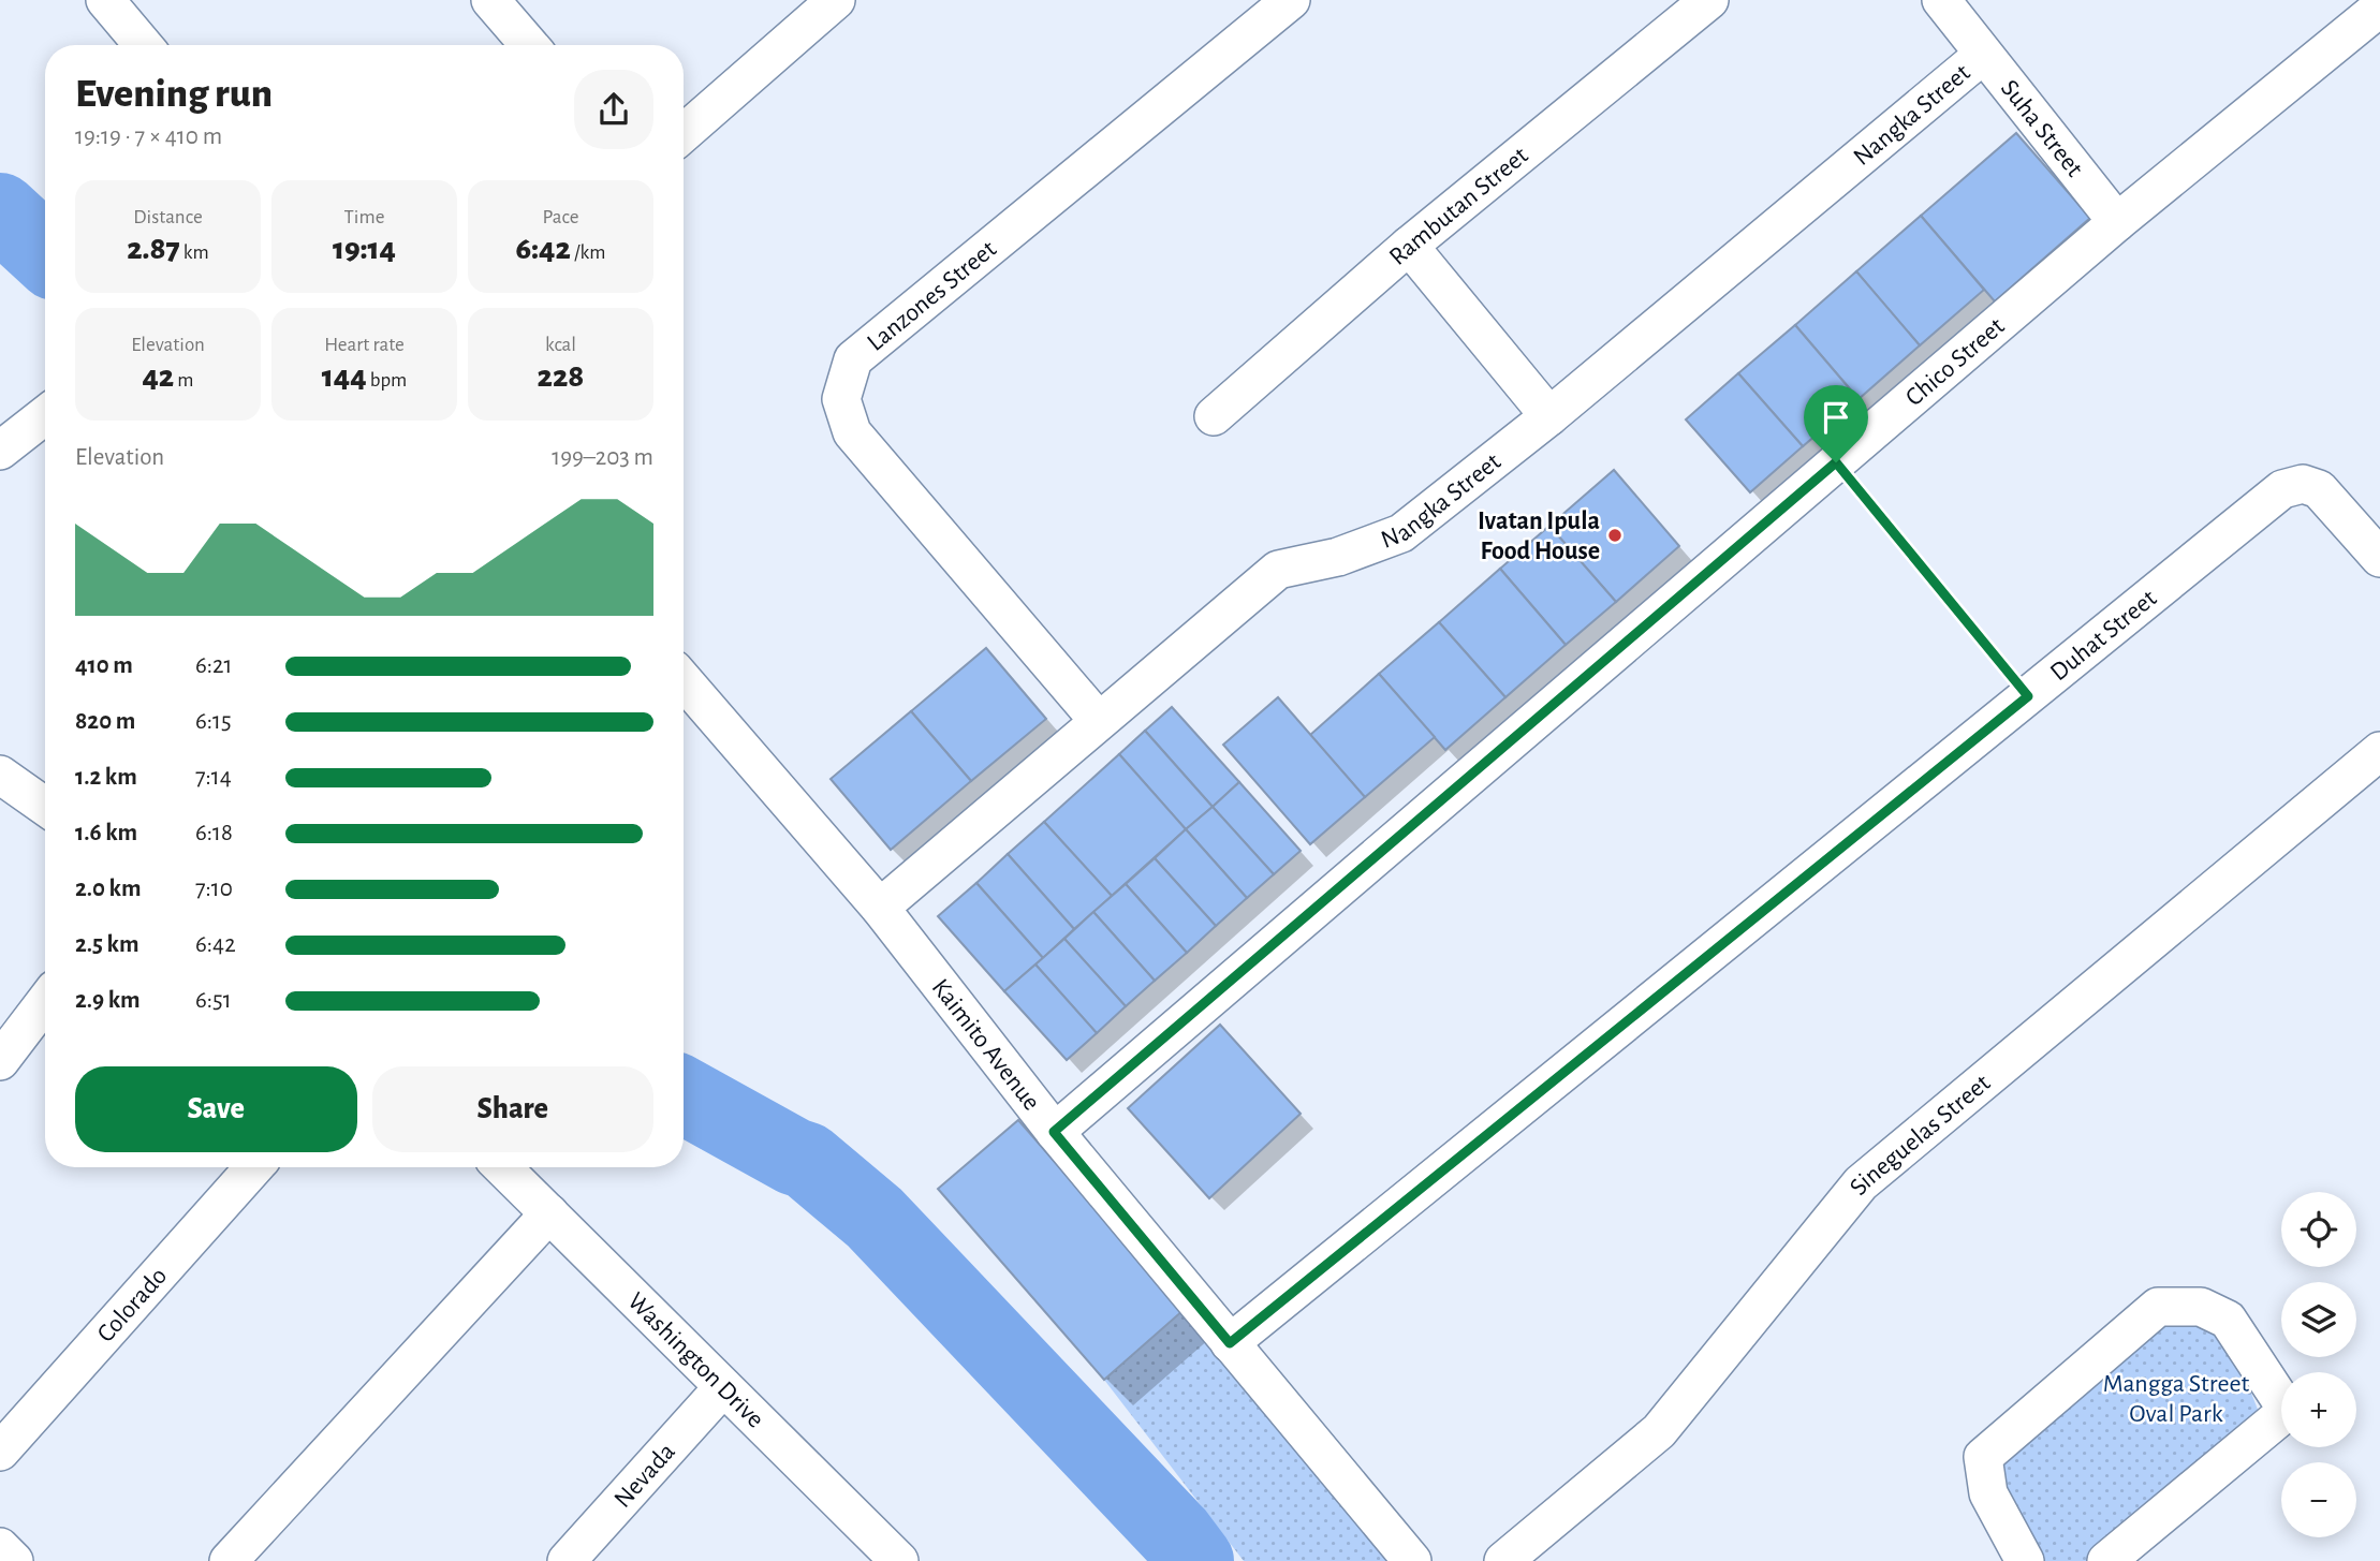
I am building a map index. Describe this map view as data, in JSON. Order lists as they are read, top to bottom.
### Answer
{
  "streets": {
    "street": [
      "Nangka Street",
      "Suha Street",
      "Rambutan Street",
      "Lanzones Street",
      "Chico Street",
      "Duhat Street",
      "Kaimito Avenue",
      "Sineguelas Street",
      "Colorado",
      "Washington Drive",
      "Nevada"
    ]
  },
  "crossings": [
    ["Nangka Street", "Suha Street"],
    ["Nangka Street", "Lanzones Street"],
    ["Nangka Street", "Kaimito Avenue"],
    ["Suha Street", "Chico Street"],
    ["Chico Street", "Kaimito Avenue"],
    ["Duhat Street", "Kaimito Avenue"],
    ["Washington Drive", "Nevada"]
  ],
  "parks": ["Mangga Street Oval Park"],
  "places": ["Ivatan Ipula Food House"],
  "page": {
    "heading": ["Evening run", "19:19 · 7 × 410 m"],
    "stats": [
      ["Distance", "2.87 km"],
      ["Time", "19:14"],
      ["Pace", "6:42 /km"],
      ["Elevation", "42 m"],
      ["Heart rate", "144 bpm"],
      ["kcal", "228"]
    ],
    "chart": ["Elevation", "199–203 m"],
    "list": [
      {
        "name": "410 m",
        "note": "6:21"
      },
      {
        "name": "820 m",
        "note": "6:15"
      },
      {
        "name": "1.2 km",
        "note": "7:14"
      },
      {
        "name": "1.6 km",
        "note": "6:18"
      },
      {
        "name": "2.0 km",
        "note": "7:10"
      },
      {
        "name": "2.5 km",
        "note": "6:42"
      },
      {
        "name": "2.9 km",
        "note": "6:51"
      }
    ],
    "buttons": ["Save", "Share"],
    "map_buttons": ["+", "−"]
  }
}
